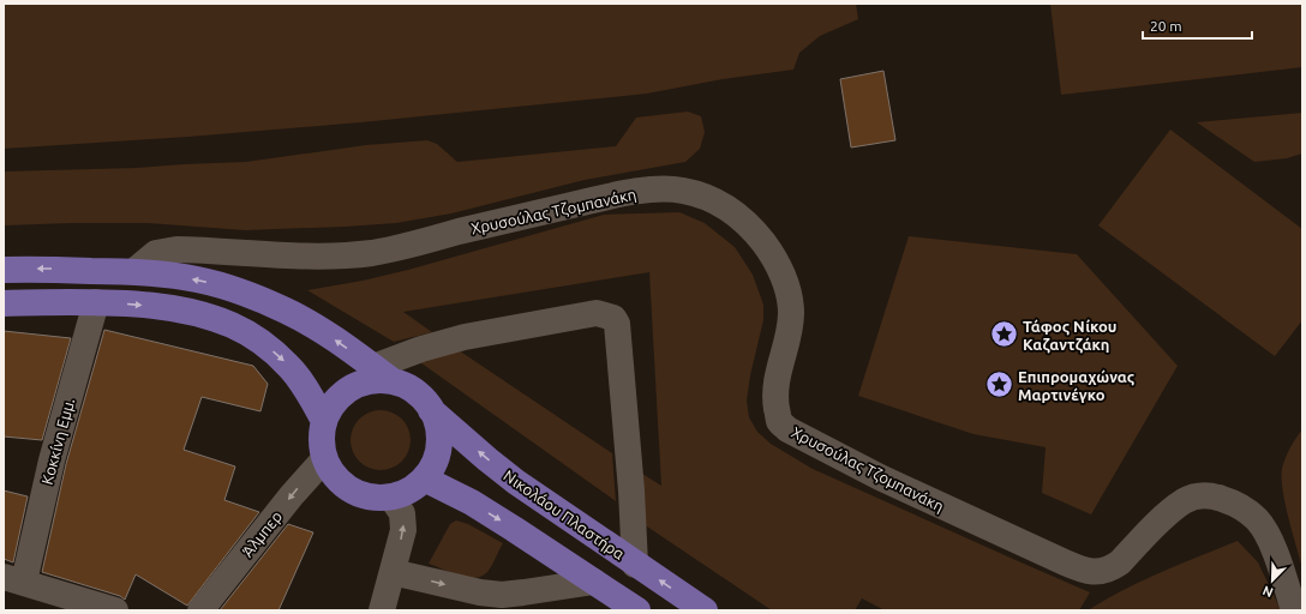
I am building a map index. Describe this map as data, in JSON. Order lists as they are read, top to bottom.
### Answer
{
  "streets": {
    "main road": ["Νικολάου Πλαστήρα"],
    "street": ["Χρυσούλας Τζομπανάκη", "Κοκκίνη Εμμ.", "Άλμπερ"]
  },
  "crossings": [
    ["Νικολάου Πλαστήρα", "Άλμπερ"]
  ],
  "one_way": ["Άλμπερ"],
  "places": {
    "place": ["Τάφος Νίκου Καζαντζάκη", "Επιπρομαχώνας Μαρτινέγκο"]
  },
  "scale_bar": "20 m",
  "north": "bottom left"
}
